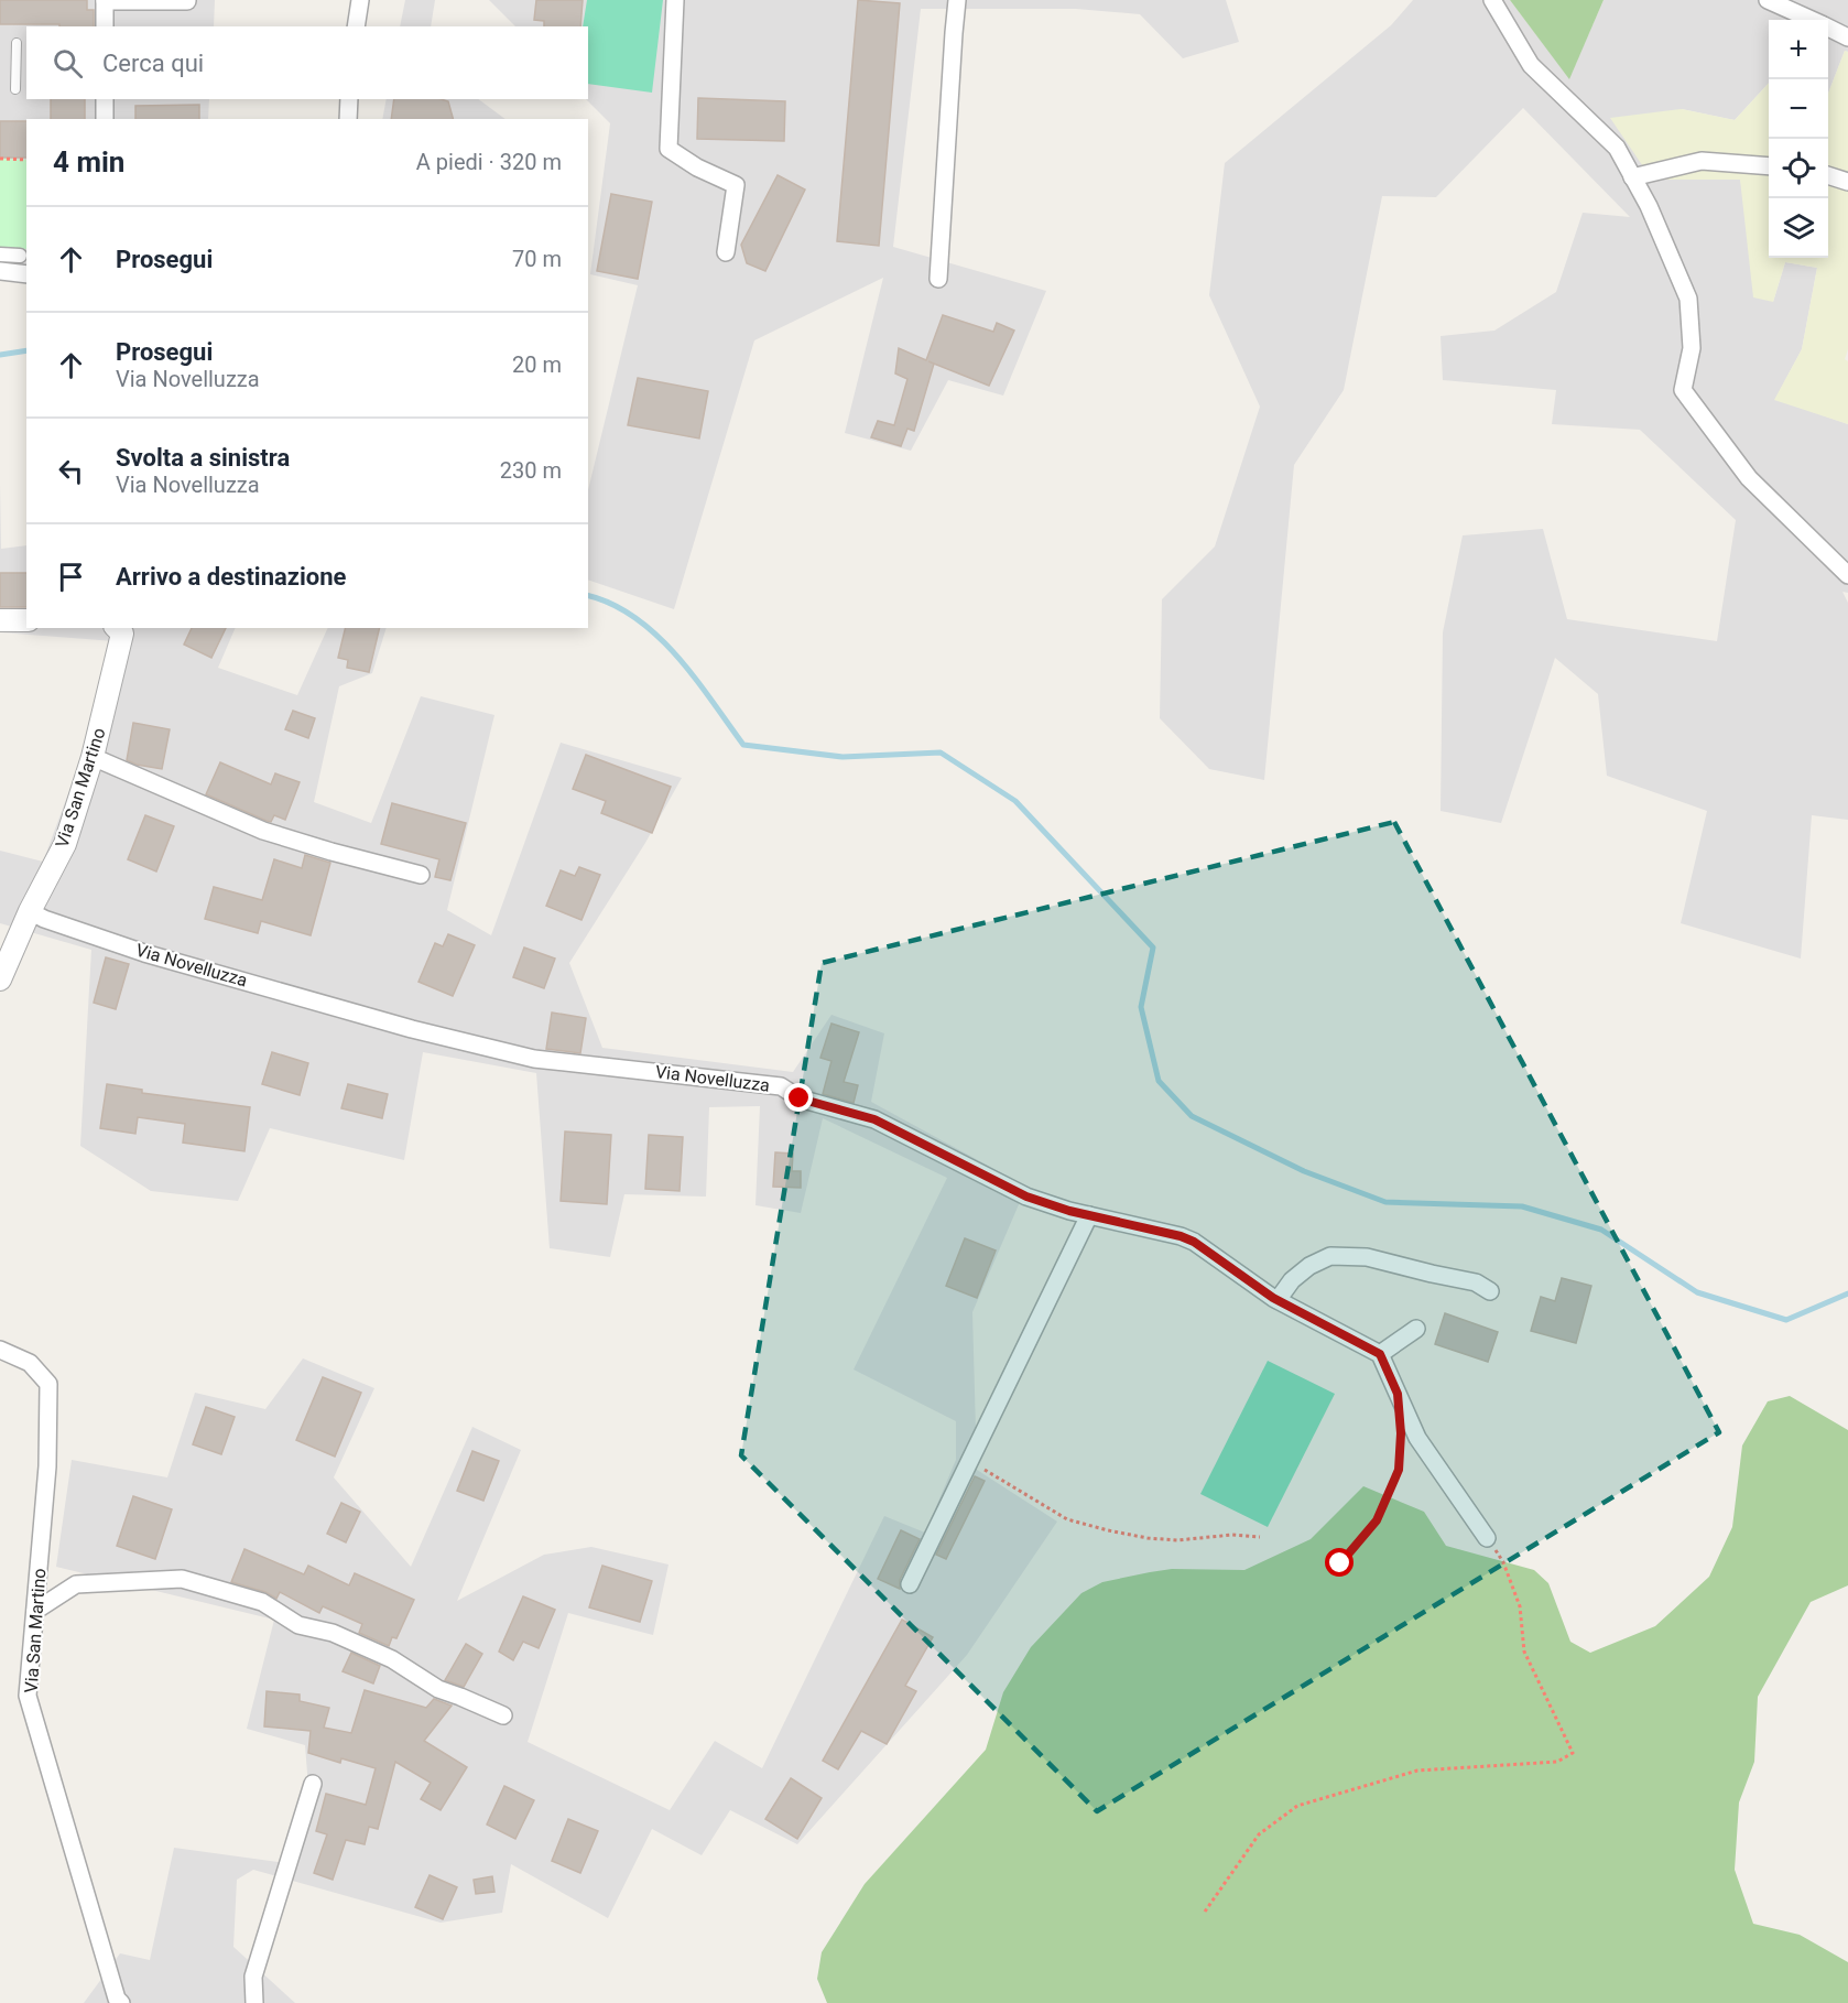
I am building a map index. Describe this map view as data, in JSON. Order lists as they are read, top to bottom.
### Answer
{
  "streets": {
    "street": ["Via San Martino", "Via Novelluzza"]
  },
  "crossings": [
    ["Via San Martino", "Via Novelluzza"]
  ],
  "page": {
    "map_buttons": ["+", "−"],
    "search": "Cerca qui",
    "heading": ["4 min", "A piedi · 320 m"],
    "list": [
      ["Prosegui", "70 m"],
      ["Prosegui", "Via Novelluzza", "20 m"],
      ["Svolta a sinistra", "Via Novelluzza", "230 m"],
      "Arrivo a destinazione"
    ]
  }
}
